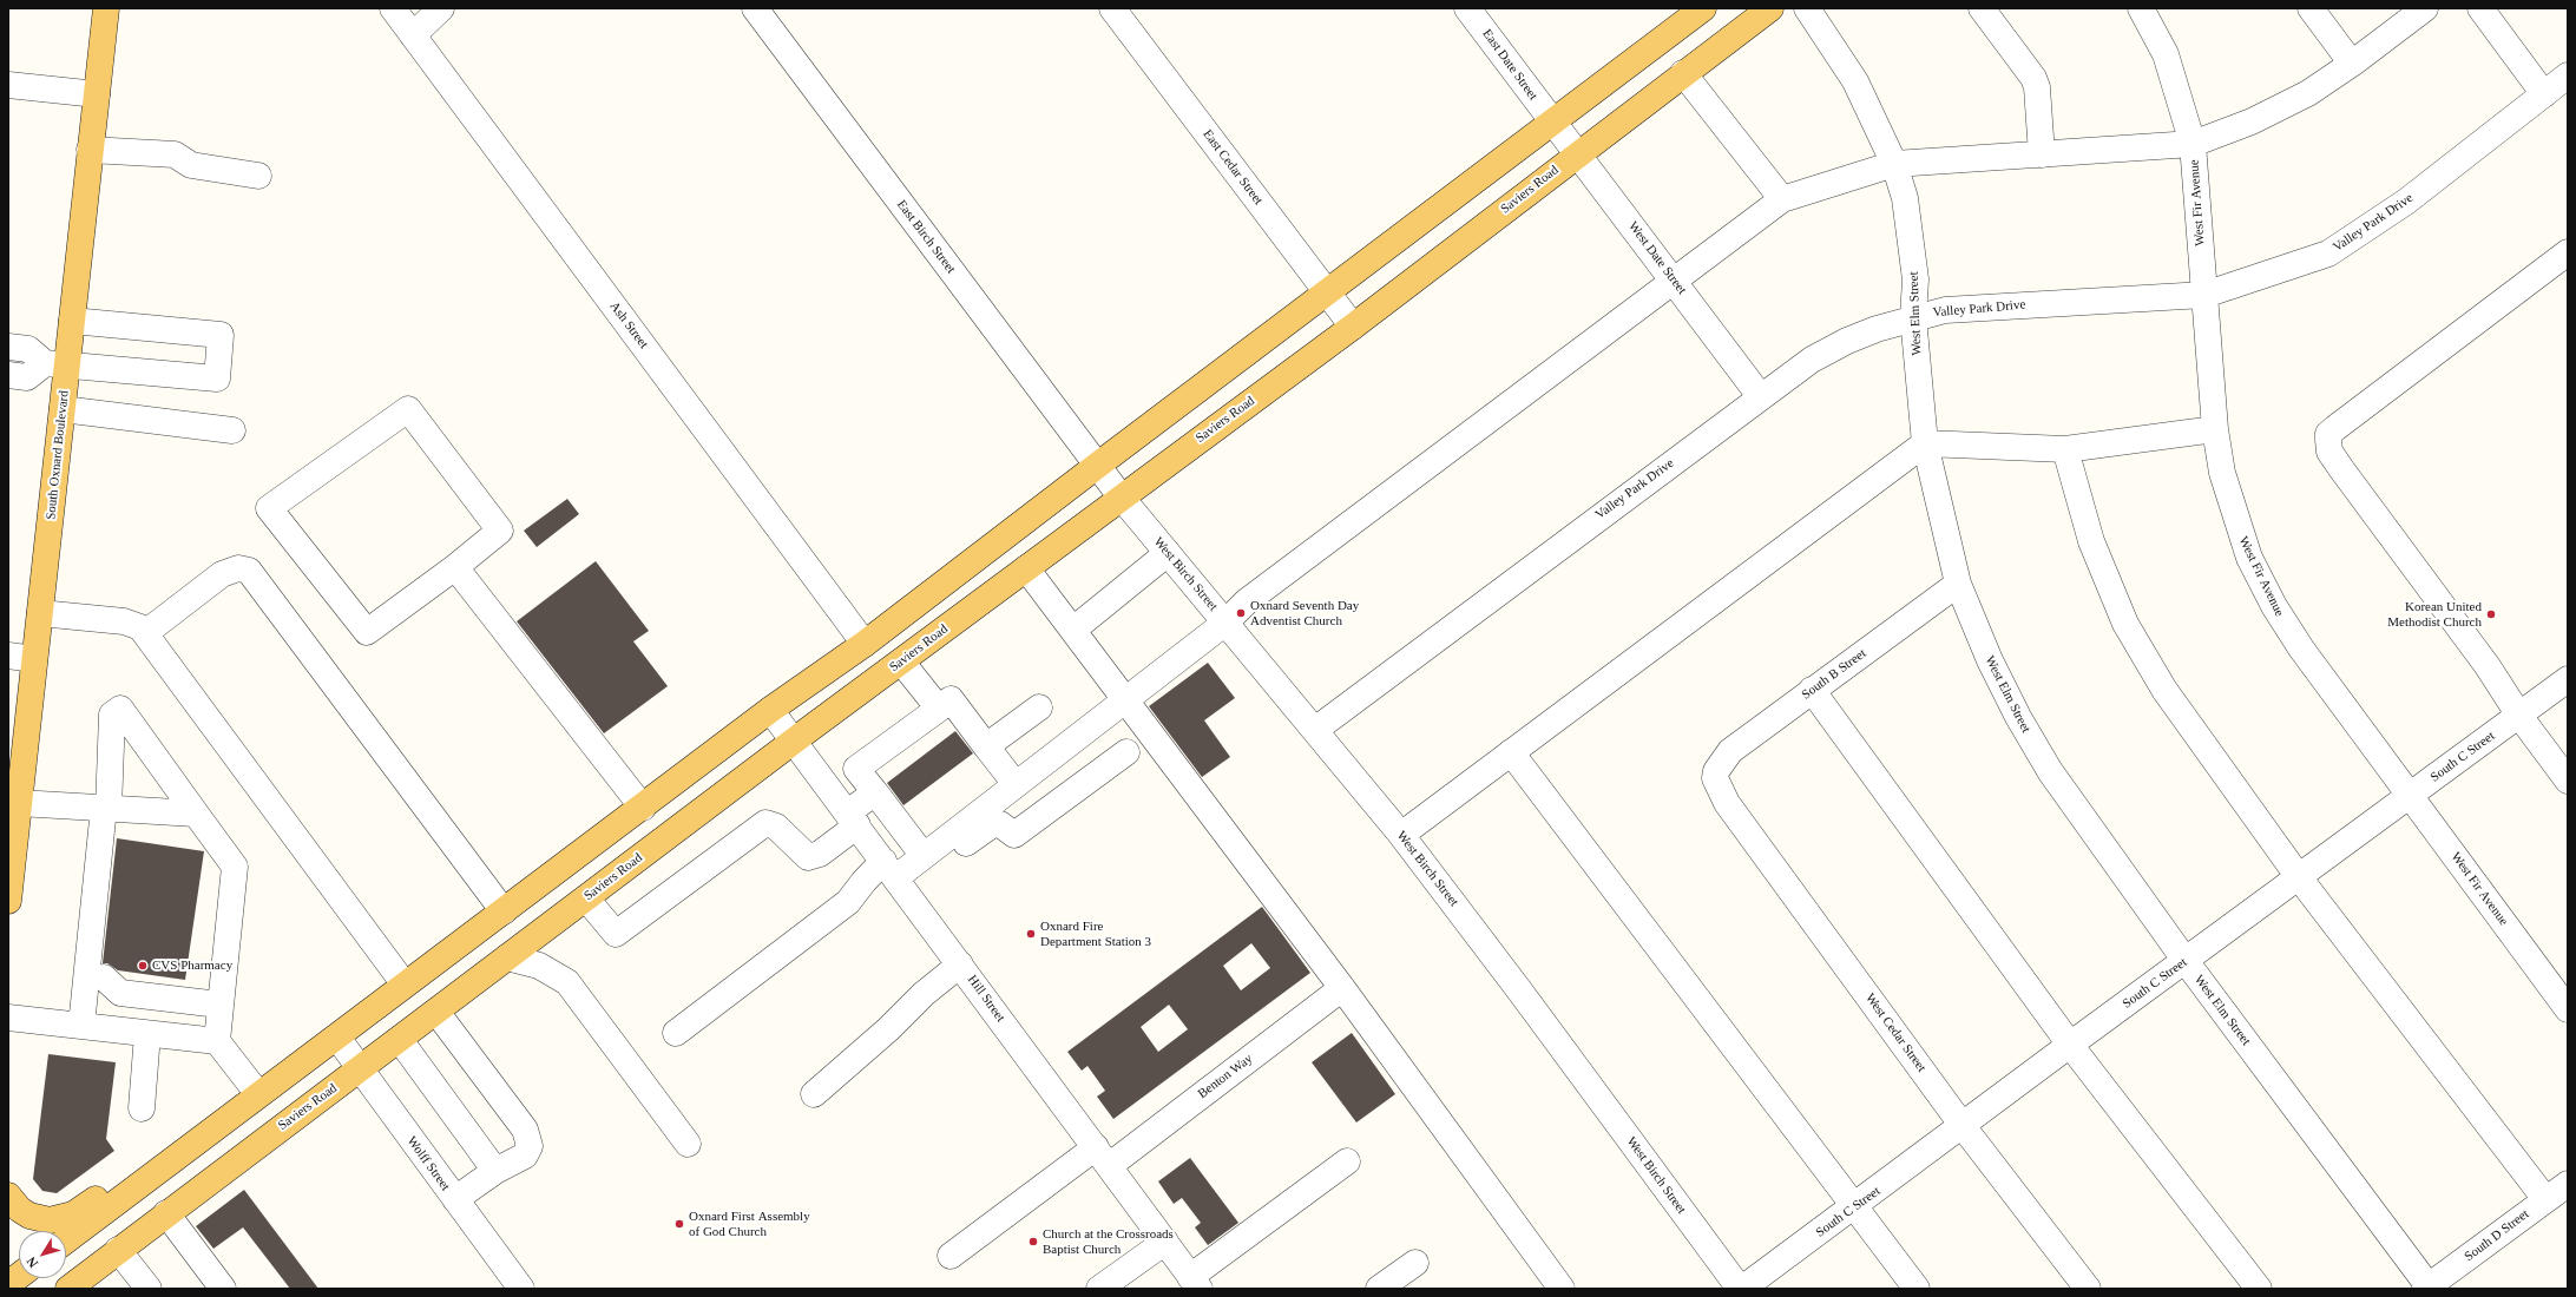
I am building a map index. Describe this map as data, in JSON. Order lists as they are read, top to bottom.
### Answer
{
  "streets": {
    "main road": ["Saviers Road", "South Oxnard Boulevard"],
    "street": [
      "East Date Street",
      "East Cedar Street",
      "West Fir Avenue",
      "Valley Park Drive",
      "East Birch Street",
      "West Date Street",
      "West Elm Street",
      "Ash Street",
      "West Birch Street",
      "South B Street",
      "South C Street",
      "Hill Street",
      "West Cedar Street",
      "Benton Way",
      "Wolff Street",
      "South D Street"
    ]
  },
  "crossings": [
    ["East Date Street", "West Date Street"],
    ["East Cedar Street", "Saviers Road"],
    ["Saviers Road", "West Date Street"],
    ["Saviers Road", "West Birch Street"],
    ["Saviers Road", "Hill Street"],
    ["Saviers Road", "Wolff Street"],
    ["West Fir Avenue", "Valley Park Drive"],
    ["West Fir Avenue", "South C Street"],
    ["Valley Park Drive", "West Date Street"],
    ["Valley Park Drive", "West Elm Street"],
    ["Valley Park Drive", "West Birch Street"],
    ["East Birch Street", "West Birch Street"],
    ["West Elm Street", "South B Street"],
    ["West Elm Street", "South C Street"],
    ["West Elm Street", "South D Street"],
    ["West Birch Street", "South C Street"],
    ["South B Street", "West Cedar Street"],
    ["South C Street", "West Cedar Street"],
    ["Hill Street", "Benton Way"]
  ],
  "places": [
    "Oxnard Seventh Day Adventist Church",
    "Korean United Methodist Church",
    "Oxnard Fire Department Station 3",
    "CVS Pharmacy",
    "Oxnard First Assembly of God Church",
    "Church at the Crossroads Baptist Church"
  ],
  "north": "bottom left"
}
